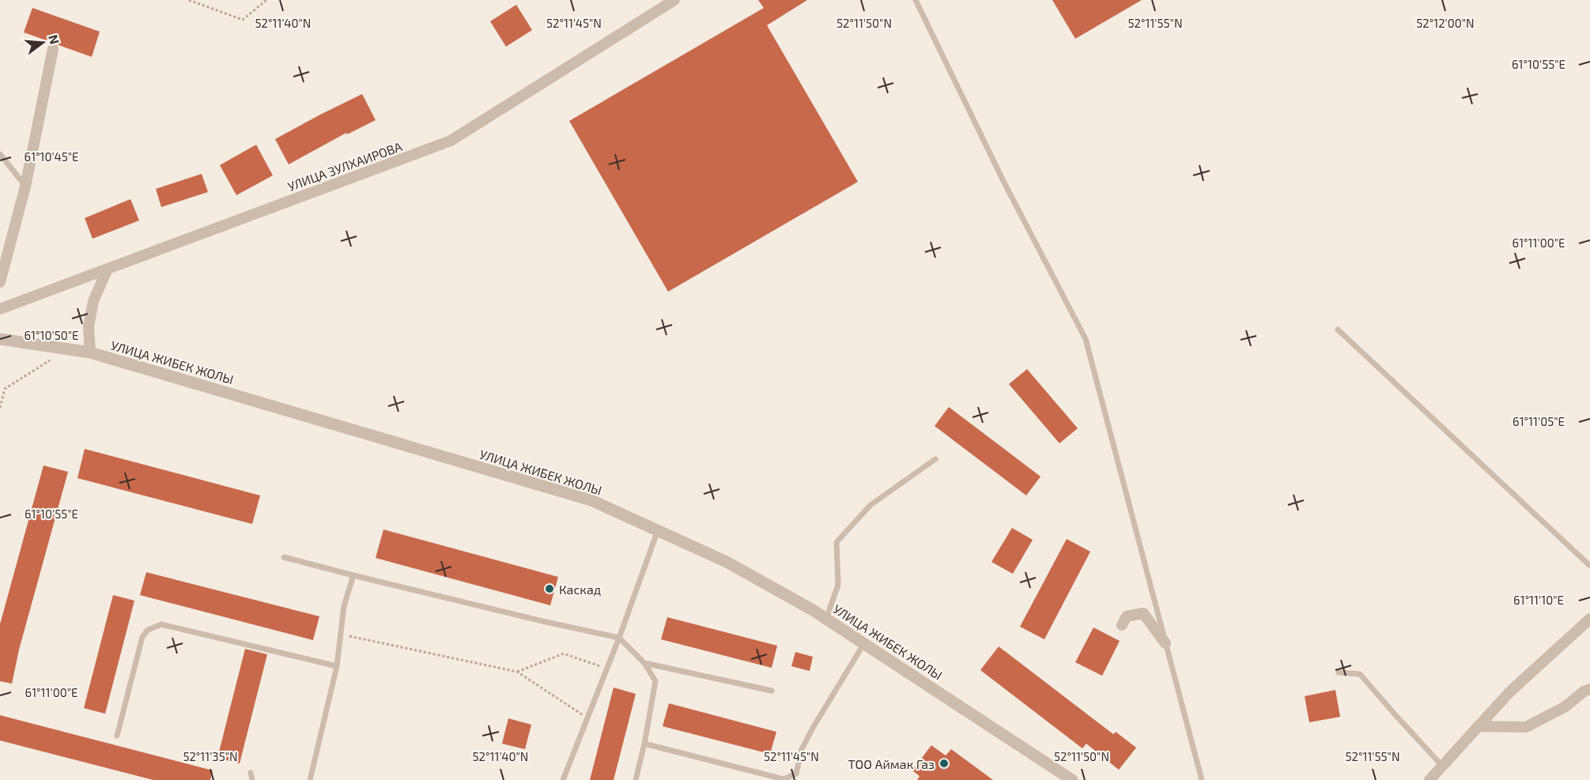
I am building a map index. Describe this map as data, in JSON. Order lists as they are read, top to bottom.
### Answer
{
  "streets": {
    "street": ["УЛИЦА ЗУЛХАИРОВА", "УЛИЦА ЖИБЕК ЖОЛЫ"]
  },
  "places": ["Каскад", "ТОО Аймак Газ"],
  "north": "right",
  "coordinates": [
    "52°11'40\"N",
    "52°11'45\"N",
    "52°11'50\"N",
    "52°11'55\"N",
    "52°12'00\"N",
    "61°10'55\"E",
    "61°10'45\"E",
    "61°11'00\"E",
    "61°10'50\"E",
    "61°11'05\"E",
    "61°11'10\"E",
    "52°11'35\"N"
  ]
}
